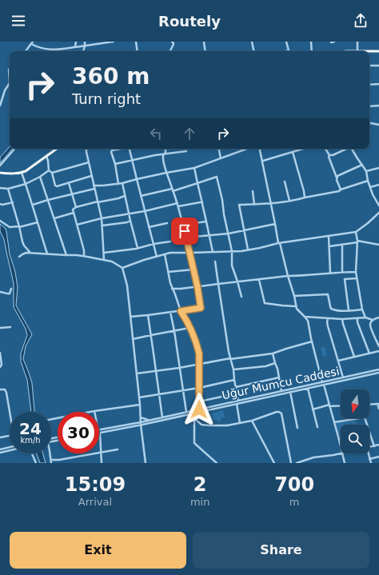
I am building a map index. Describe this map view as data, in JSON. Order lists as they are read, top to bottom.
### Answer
{
  "streets": {
    "street": ["Uğur Mumcu Caddesi"]
  },
  "north": "bottom",
  "page": {
    "header": "Routely",
    "turn": ["360 m", "Turn right"],
    "speed": "24 km/h",
    "limit": "30",
    "eta": [
      "15:09",
      "Arrival",
      "2",
      "min",
      "700",
      "m"
    ],
    "buttons": ["Exit", "Share"]
  }
}
